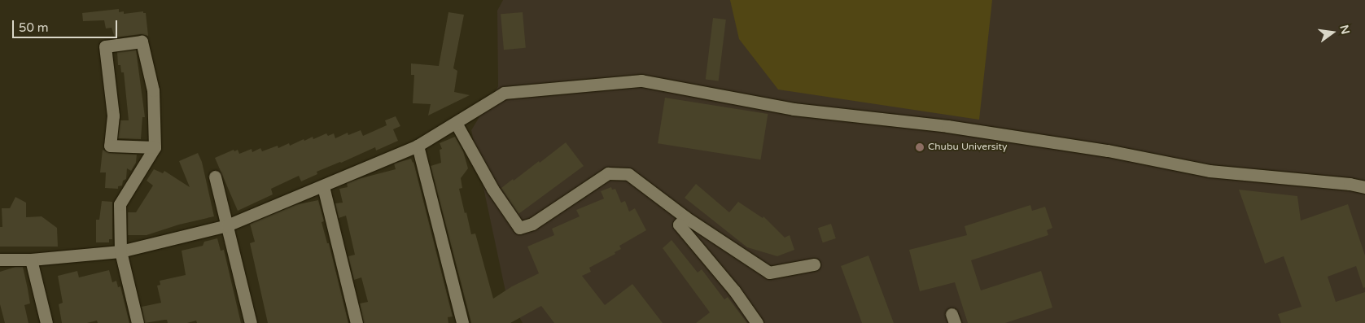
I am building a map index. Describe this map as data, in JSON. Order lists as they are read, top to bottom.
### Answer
{
  "places": ["Chubu University"],
  "scale_bar": "50 m",
  "north": "right"
}
